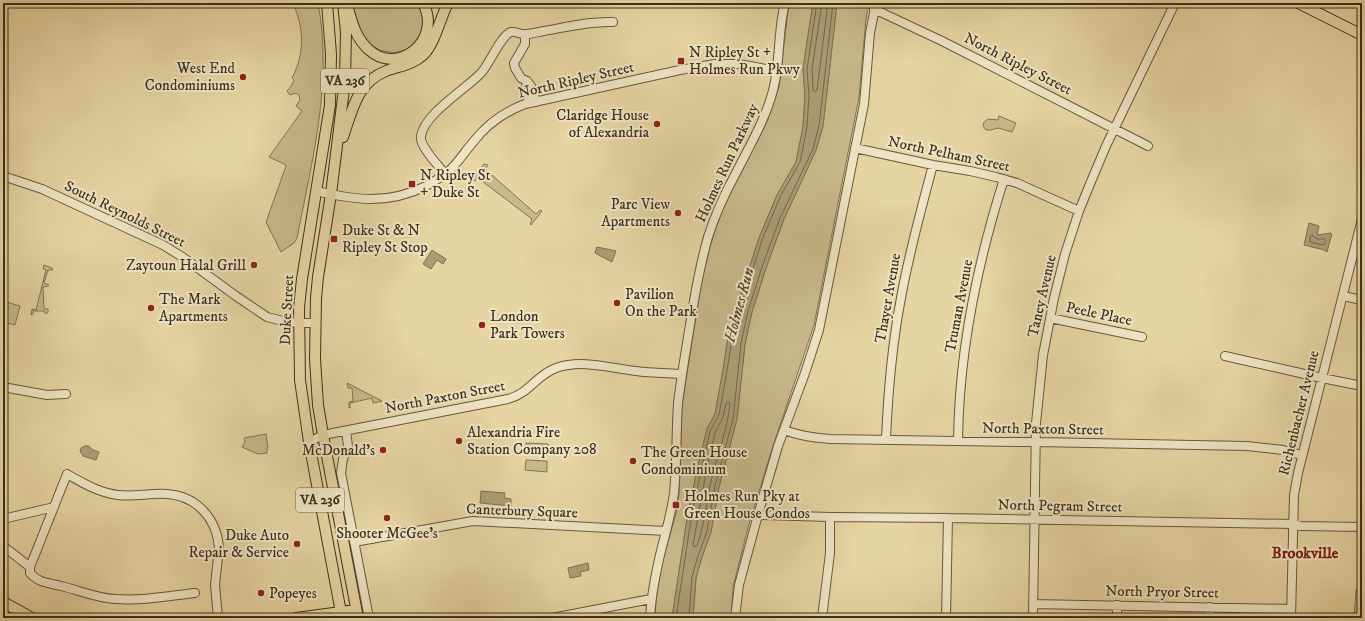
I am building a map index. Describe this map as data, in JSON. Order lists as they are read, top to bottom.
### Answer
{
  "streets": {
    "main road": ["VA 236", "Duke Street"],
    "street": [
      "North Ripley Street",
      "North Pelham Street",
      "Holmes Run Parkway",
      "South Reynolds Street",
      "Taney Avenue",
      "Thayer Avenue",
      "Truman Avenue",
      "Peele Place",
      "North Paxton Street",
      "Richenbacher Avenue",
      "North Pegram Street",
      "Canterbury Square",
      "North Pryor Street"
    ]
  },
  "crossings": [
    ["North Ripley Street", "Holmes Run Parkway"],
    ["North Ripley Street", "Taney Avenue"],
    ["North Ripley Street", "Duke Street"],
    ["North Pelham Street", "Taney Avenue"],
    ["North Pelham Street", "Thayer Avenue"],
    ["North Pelham Street", "Truman Avenue"],
    ["Holmes Run Parkway", "North Paxton Street"],
    ["Holmes Run Parkway", "Canterbury Square"],
    ["South Reynolds Street", "Duke Street"],
    ["Taney Avenue", "Peele Place"],
    ["Taney Avenue", "North Paxton Street"],
    ["Taney Avenue", "North Pegram Street"],
    ["Taney Avenue", "North Pryor Street"],
    ["Thayer Avenue", "North Paxton Street"],
    ["Truman Avenue", "North Paxton Street"],
    ["Duke Street", "North Paxton Street"],
    ["North Paxton Street", "Richenbacher Avenue"],
    ["Richenbacher Avenue", "North Pegram Street"],
    ["Richenbacher Avenue", "North Pryor Street"]
  ],
  "districts": ["Brookville"],
  "water": ["Holmes Run"],
  "places": {
    "transit": [
      "N Ripley St + Holmes Run Pkwy",
      "N Ripley St + Duke St",
      "Duke St & N Ripley St Stop",
      "Holmes Run Pky at Green House Condos"
    ],
    "other": [
      "West End Condominiums",
      "Claridge House of Alexandria",
      "Parc View Apartments",
      "Zaytoun Halal Grill",
      "Pavilion On the Park",
      "The Mark Apartments",
      "London Park Towers",
      "Alexandria Fire Station Company 208",
      "McDonald's",
      "The Green House Condominium",
      "Shooter McGee's",
      "Duke Auto Repair & Service",
      "Popeyes"
    ]
  }
}
